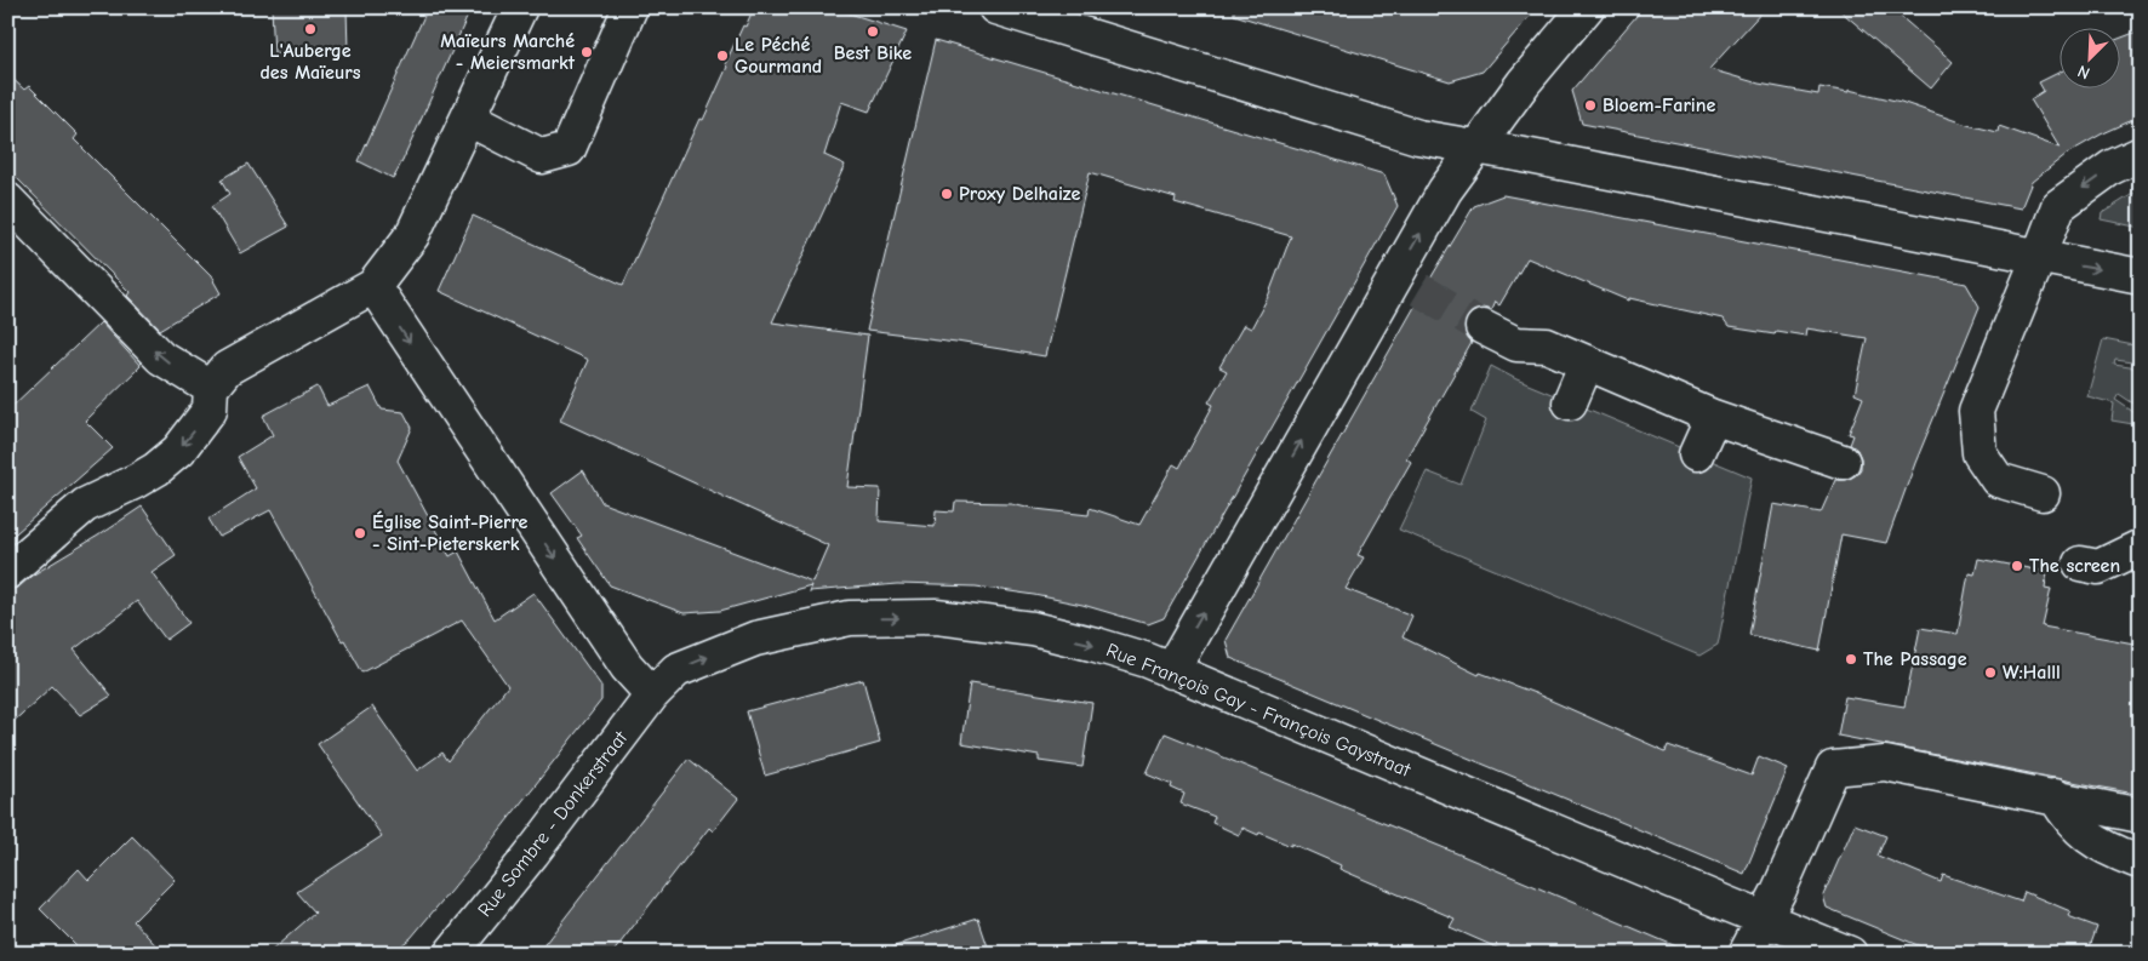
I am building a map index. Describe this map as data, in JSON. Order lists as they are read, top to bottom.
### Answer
{
  "streets": {
    "street": ["Rue François Gay - François Gaystraat", "Rue Sombre - Donkerstraat"]
  },
  "crossings": [
    ["Rue François Gay - François Gaystraat", "Rue Sombre - Donkerstraat"]
  ],
  "one_way": ["Rue François Gay - François Gaystraat"],
  "places": [
    "L'Auberge des Maïeurs",
    "Best Bike",
    "Maïeurs Marché - Meiersmarkt",
    "Le Péché Gourmand",
    "Bloem-Farine",
    "Proxy Delhaize",
    "Église Saint-Pierre - Sint-Pieterskerk",
    "The screen",
    "The Passage",
    "W:Halll"
  ],
  "north": "bottom left"
}
